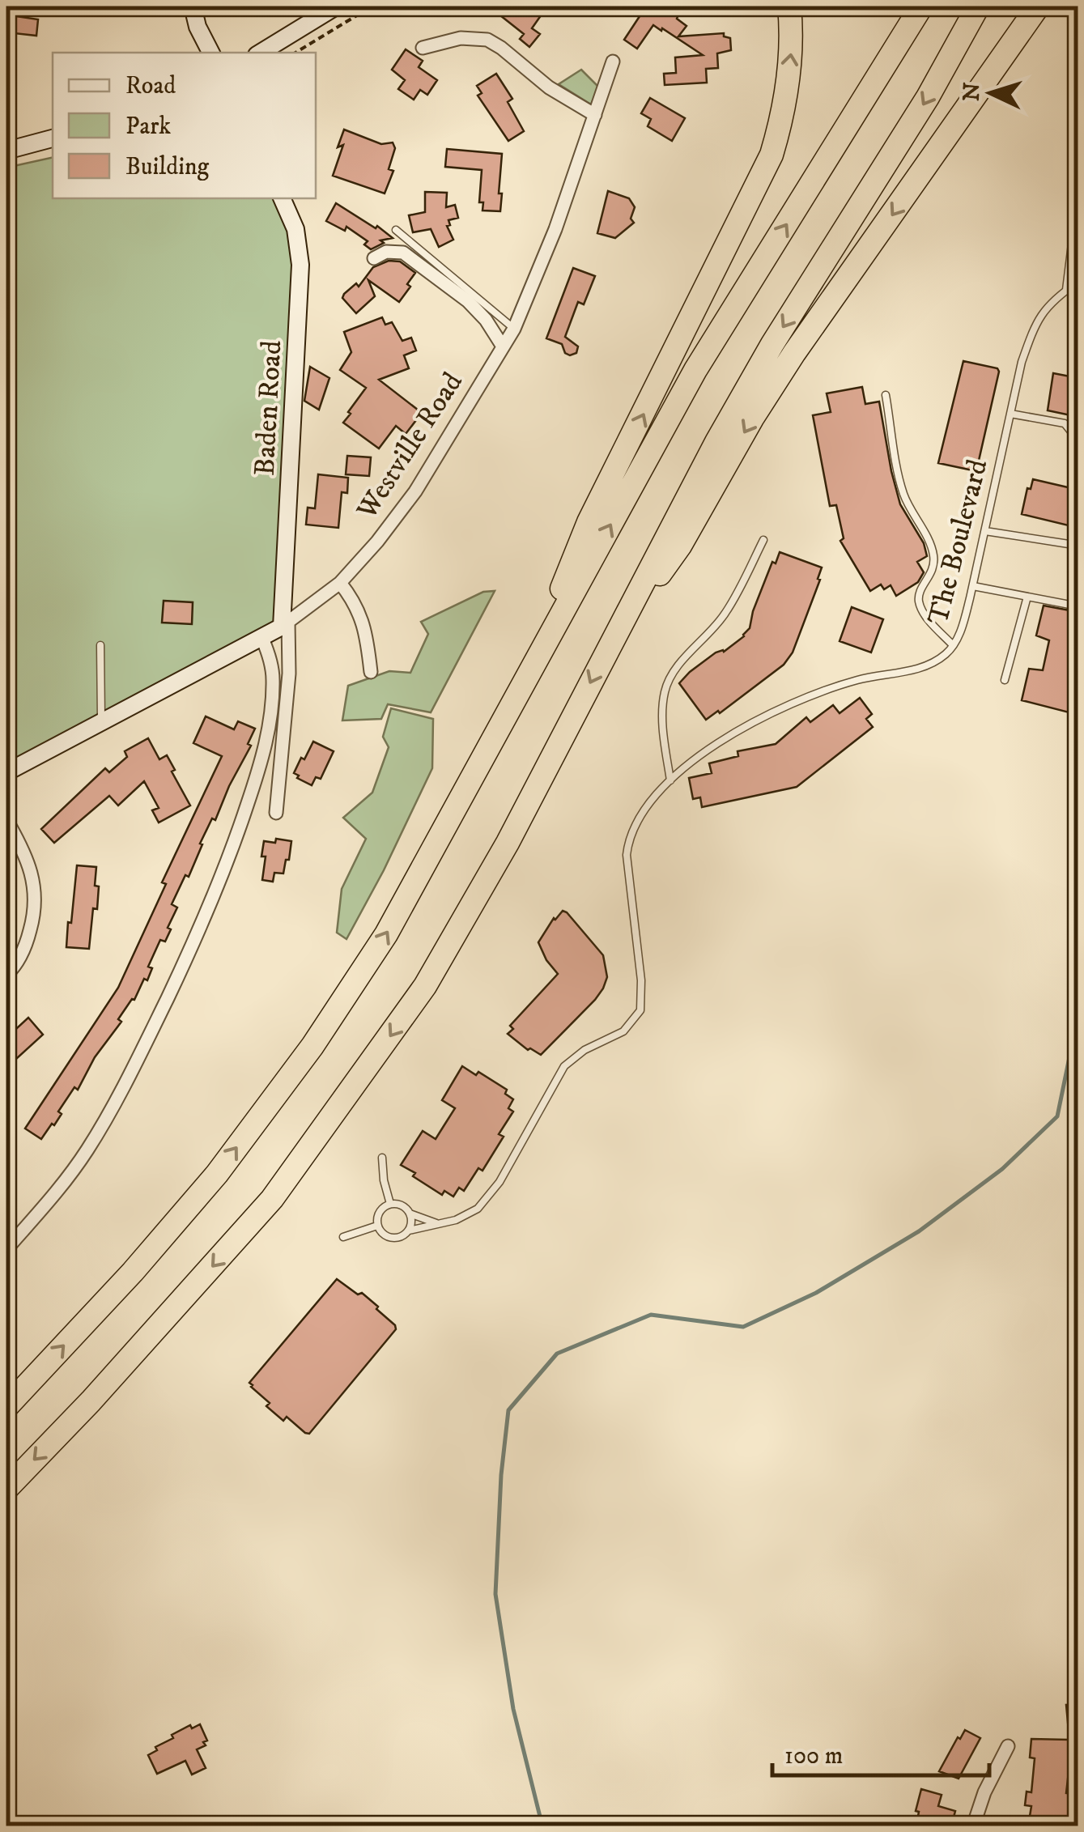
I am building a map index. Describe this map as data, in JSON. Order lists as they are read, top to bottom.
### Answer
{
  "streets": {
    "street": ["Baden Road", "Westville Road"],
    "lane": ["The Boulevard"]
  },
  "crossings": [
    ["Baden Road", "Westville Road"]
  ],
  "legend": ["Road", "Park", "Building"],
  "scale_bar": "100 m",
  "north": "left"
}
